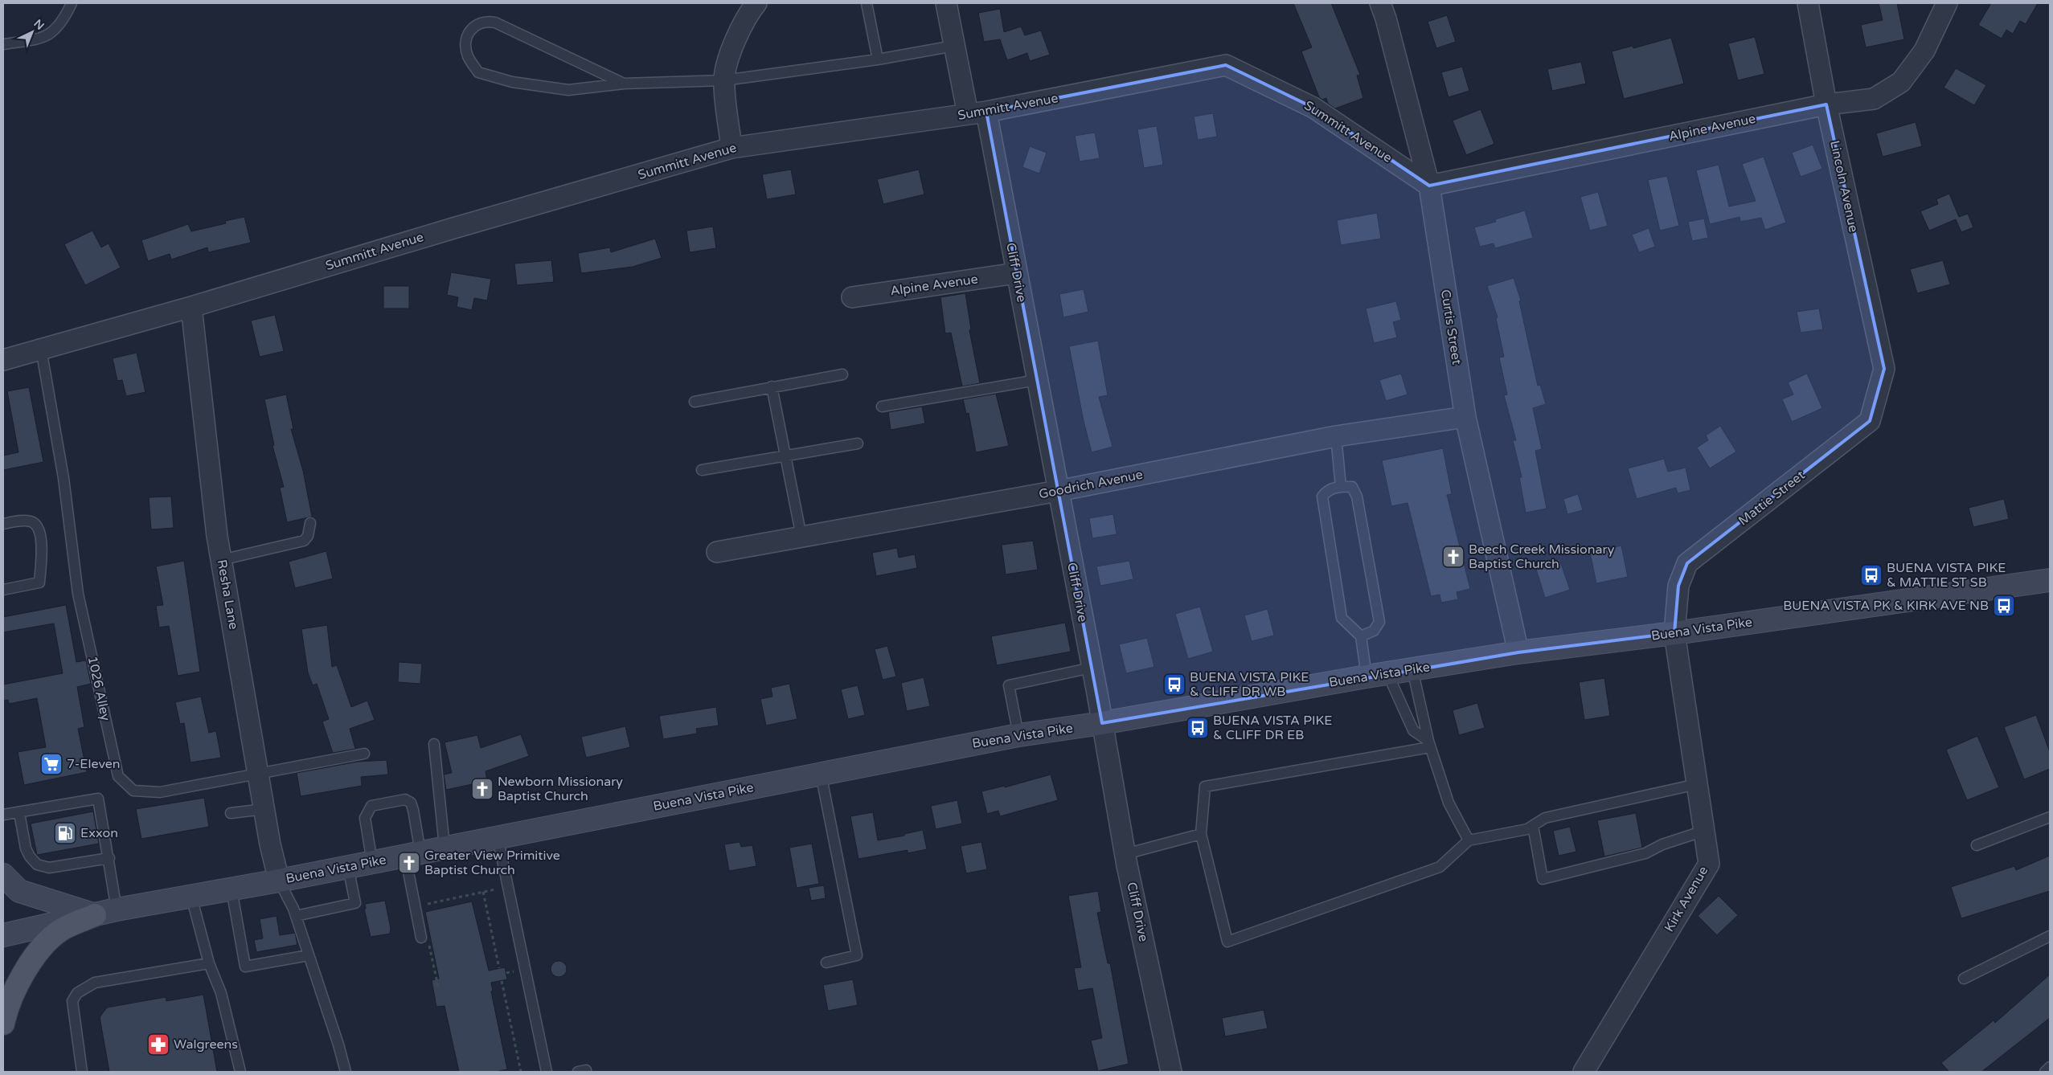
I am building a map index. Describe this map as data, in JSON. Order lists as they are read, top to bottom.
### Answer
{
  "streets": {
    "main road": ["Buena Vista Pike"],
    "street": [
      "Summitt Avenue",
      "Alpine Avenue",
      "Lincoln Avenue",
      "Cliff Drive",
      "Curtis Street",
      "Goodrich Avenue",
      "Mattie Street",
      "Resha Lane",
      "Kirk Avenue"
    ],
    "lane": ["1026 Alley"]
  },
  "crossings": [
    ["Summitt Avenue", "Alpine Avenue"],
    ["Summitt Avenue", "Cliff Drive"],
    ["Summitt Avenue", "Curtis Street"],
    ["Summitt Avenue", "Resha Lane"],
    ["Summitt Avenue", "1026 Alley"],
    ["Alpine Avenue", "Lincoln Avenue"],
    ["Alpine Avenue", "Cliff Drive"],
    ["Alpine Avenue", "Curtis Street"],
    ["Lincoln Avenue", "Mattie Street"],
    ["Cliff Drive", "Goodrich Avenue"],
    ["Cliff Drive", "Buena Vista Pike"],
    ["Curtis Street", "Goodrich Avenue"],
    ["Curtis Street", "Buena Vista Pike"],
    ["Mattie Street", "Buena Vista Pike"],
    ["Mattie Street", "Kirk Avenue"],
    ["Resha Lane", "Buena Vista Pike"],
    ["Resha Lane", "1026 Alley"],
    ["Buena Vista Pike", "Kirk Avenue"]
  ],
  "places": {
    "church": ["Beech Creek Missionary Baptist Church", "Newborn Missionary Baptist Church", "Greater View Primitive Baptist Church"],
    "bus stop": [
      "BUENA VISTA PIKE & MATTIE ST SB",
      "BUENA VISTA PK & KIRK AVE NB",
      "BUENA VISTA PIKE & CLIFF DR WB",
      "BUENA VISTA PIKE & CLIFF DR EB"
    ],
    "supermarket": ["7-Eleven"],
    "fuel station": ["Exxon"],
    "pharmacy": ["Walgreens"]
  },
  "north": "top right"
}
